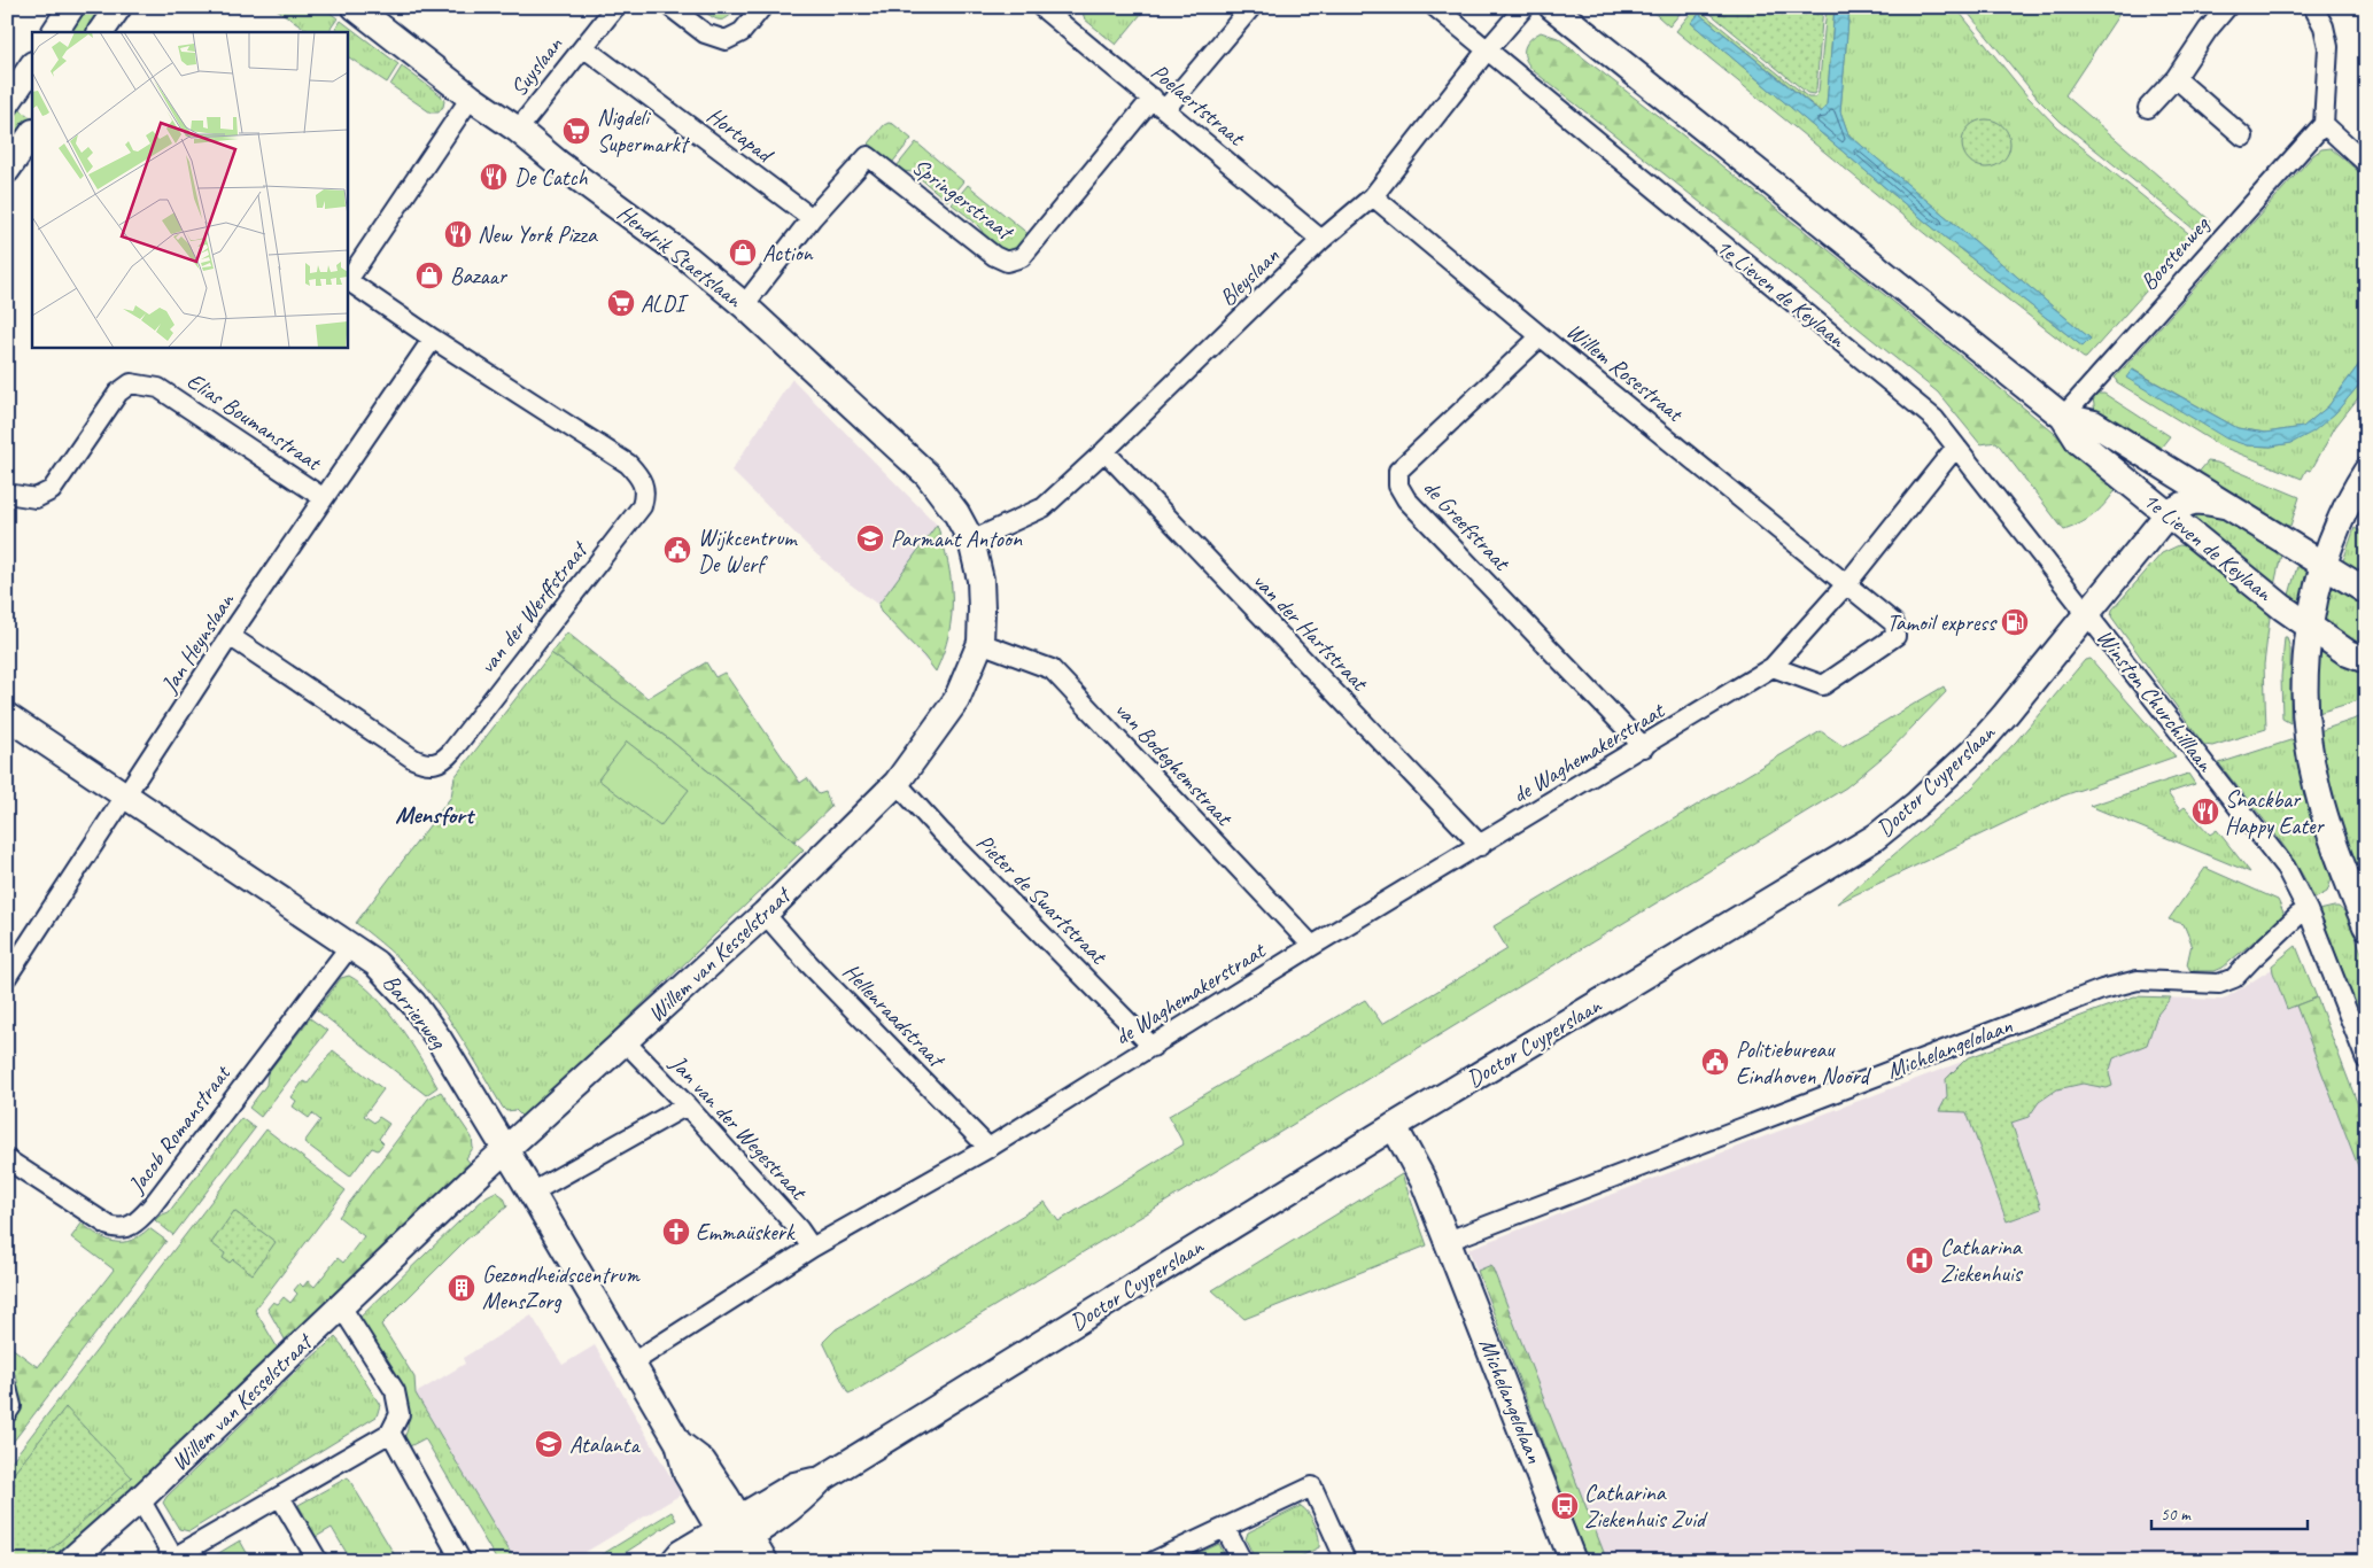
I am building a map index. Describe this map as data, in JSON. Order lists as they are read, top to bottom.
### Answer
{
  "streets": {
    "street": [
      "Suyslaan",
      "Poelaertstraat",
      "Hortapad",
      "Springerstraat",
      "Boostenweg",
      "Hendrik Staetslaan",
      "Bleyslaan",
      "1e Lieven de Keylaan",
      "Willem Rosestraat",
      "Elias Boumanstraat",
      "de Greefstraat",
      "van der Werffstraat",
      "van der Hartstraat",
      "Jan Heynslaan",
      "Winston Churchilllaan",
      "de Waghemakerstraat",
      "van Bodeghemstraat",
      "Doctor Cuyperslaan",
      "Pieter de Swartstraat",
      "Willem van Kesselstraat",
      "Barrierweg",
      "Hellenraadstraat",
      "Michelangelolaan",
      "Jan van der Wegestraat",
      "Jacob Romanstraat"
    ]
  },
  "crossings": [
    ["Suyslaan", "Hortapad"],
    ["Suyslaan", "Hendrik Staetslaan"],
    ["Poelaertstraat", "Springerstraat"],
    ["Poelaertstraat", "Bleyslaan"],
    ["Hortapad", "Springerstraat"],
    ["Springerstraat", "Hendrik Staetslaan"],
    ["Boostenweg", "1e Lieven de Keylaan"],
    ["Hendrik Staetslaan", "Bleyslaan"],
    ["Hendrik Staetslaan", "Willem van Kesselstraat"],
    ["Bleyslaan", "1e Lieven de Keylaan"],
    ["Bleyslaan", "Willem Rosestraat"],
    ["Bleyslaan", "van der Hartstraat"],
    ["Bleyslaan", "Willem van Kesselstraat"],
    ["1e Lieven de Keylaan", "Winston Churchilllaan"],
    ["1e Lieven de Keylaan", "de Waghemakerstraat"],
    ["1e Lieven de Keylaan", "Doctor Cuyperslaan"],
    ["Willem Rosestraat", "de Greefstraat"],
    ["Willem Rosestraat", "de Waghemakerstraat"],
    ["Elias Boumanstraat", "Jan Heynslaan"],
    ["de Greefstraat", "de Waghemakerstraat"],
    ["van der Werffstraat", "Jan Heynslaan"],
    ["van der Hartstraat", "de Waghemakerstraat"],
    ["Jan Heynslaan", "Barrierweg"],
    ["Winston Churchilllaan", "Doctor Cuyperslaan"],
    ["Winston Churchilllaan", "Michelangelolaan"],
    ["de Waghemakerstraat", "van Bodeghemstraat"],
    ["de Waghemakerstraat", "Pieter de Swartstraat"],
    ["de Waghemakerstraat", "Barrierweg"],
    ["de Waghemakerstraat", "Hellenraadstraat"],
    ["de Waghemakerstraat", "Jan van der Wegestraat"],
    ["van Bodeghemstraat", "Willem van Kesselstraat"],
    ["Doctor Cuyperslaan", "Barrierweg"],
    ["Doctor Cuyperslaan", "Michelangelolaan"],
    ["Pieter de Swartstraat", "Willem van Kesselstraat"],
    ["Willem van Kesselstraat", "Barrierweg"],
    ["Willem van Kesselstraat", "Hellenraadstraat"],
    ["Willem van Kesselstraat", "Jan van der Wegestraat"],
    ["Barrierweg", "Jacob Romanstraat"]
  ],
  "districts": ["Mensfort"],
  "places": {
    "supermarket": ["Nigdeli Supermarkt", "ALDI"],
    "restaurant": ["De Catch", "New York Pizza", "Snackbar Happy Eater"],
    "shop": ["Action", "Bazaar"],
    "school or university": ["Parmant Antoon", "Atalanta"],
    "public building": ["Wijkcentrum De Werf", "Politiebureau Eindhoven Noord"],
    "fuel station": ["Tamoil express"],
    "church": ["Emmaüskerk"],
    "hospital": ["Catharina Ziekenhuis"],
    "building": ["Gezondheidscentrum MensZorg"],
    "bus stop": ["Catharina Ziekenhuis Zuid"]
  },
  "scale_bar": "50 m"
}
